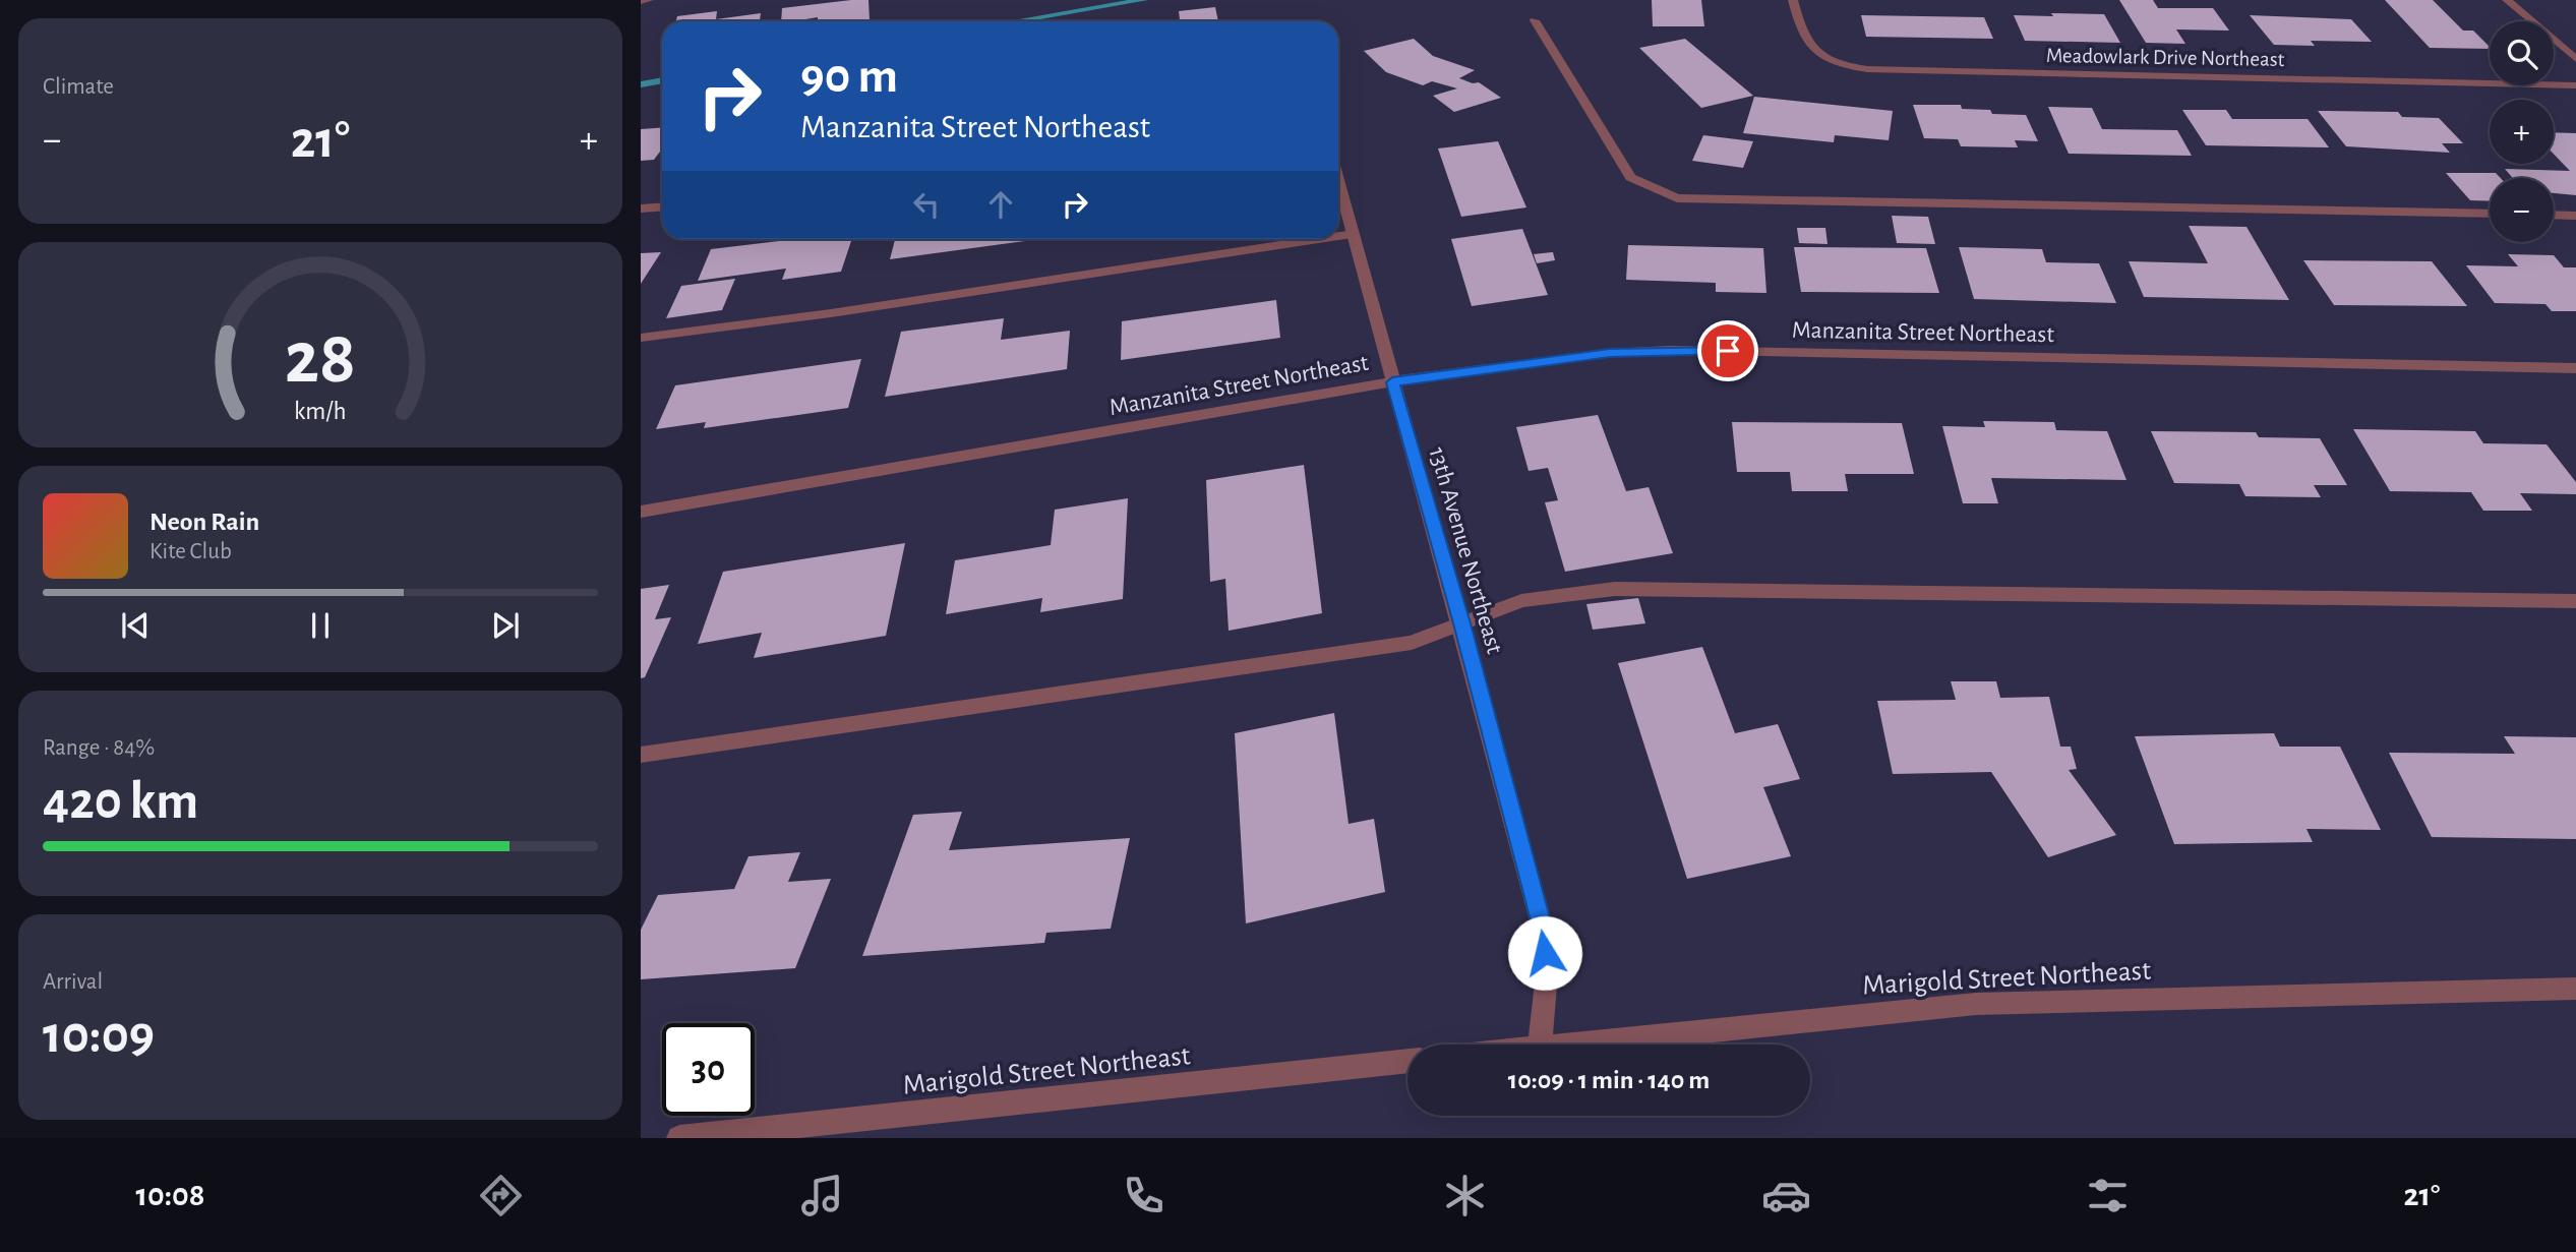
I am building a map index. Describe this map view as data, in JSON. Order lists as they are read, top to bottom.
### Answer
{
  "streets": {
    "street": [
      "Meadowlark Drive Northeast",
      "Manzanita Street Northeast",
      "13th Avenue Northeast",
      "Marigold Street Northeast"
    ]
  },
  "crossings": [
    ["Manzanita Street Northeast", "13th Avenue Northeast"]
  ],
  "page": {
    "tile": [
      "Climate",
      ["Range · 84%", "420 km"],
      ["Arrival", "10:09"]
    ],
    "map_buttons": ["+", "−"],
    "turn": ["90 m", "Manzanita Street Northeast"],
    "heat": ["−", "21°", "+"],
    "song": ["Neon Rain", "Kite Club"],
    "limit": "30",
    "trip": "10:09 · 1 min · 140 m",
    "tabs": ["10:08", "21°"],
    "gauge": ["28", "km/h"]
  }
}
